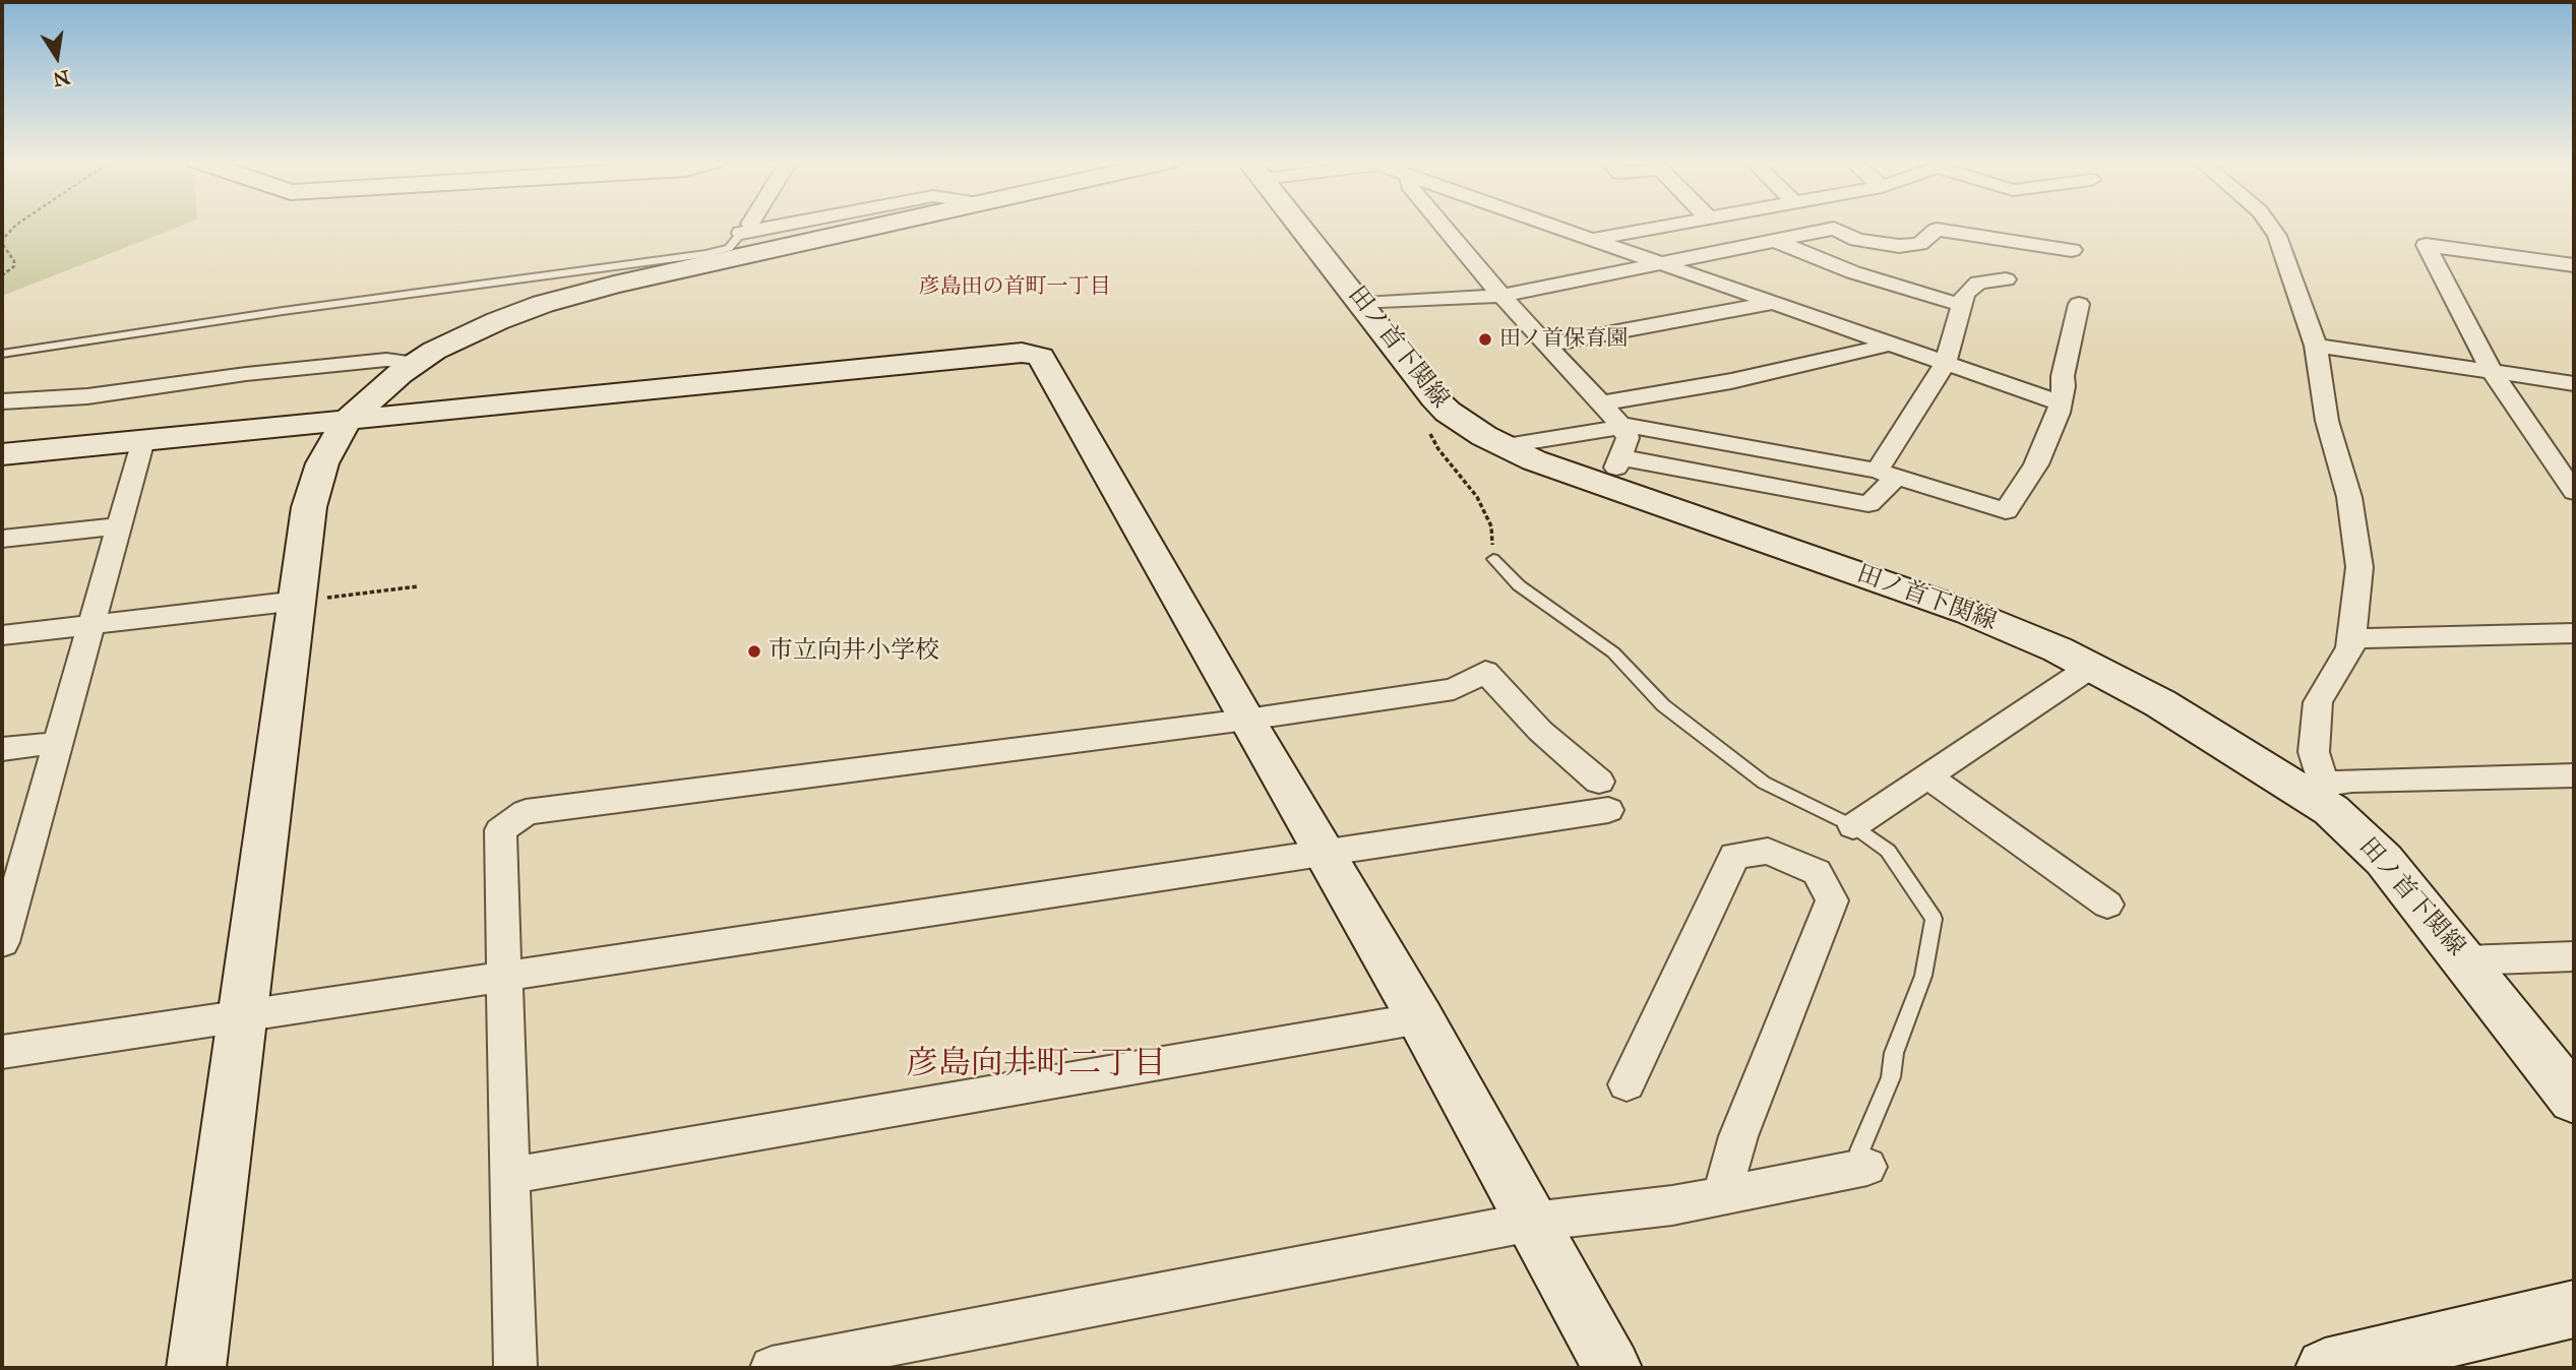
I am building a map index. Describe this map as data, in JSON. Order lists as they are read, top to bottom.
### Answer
{
  "streets": {
    "street": ["田ノ首下関線"]
  },
  "districts": ["彦島田の首町一丁目", "彦島向井町二丁目"],
  "places": ["田ノ首保育園", "市立向井小学校"],
  "north": "bottom"
}
